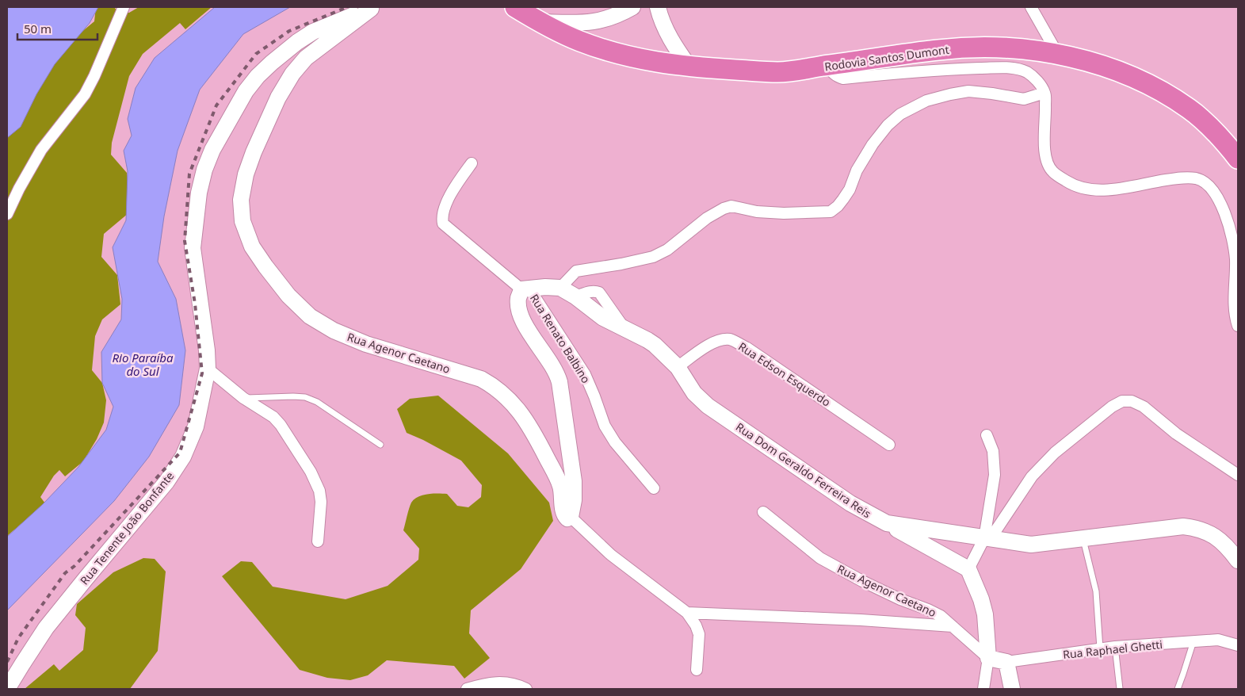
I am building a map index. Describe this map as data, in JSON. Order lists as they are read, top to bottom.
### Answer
{
  "streets": {
    "highway": ["Rodovia Santos Dumont"],
    "street": [
      "Rua Renato Balbino",
      "Rua Agenor Caetano",
      "Rua Edson Esquerdo",
      "Rua Dom Geraldo Ferreira Reis",
      "Rua Tenente João Bonfante",
      "Rua Raphael Ghetti"
    ]
  },
  "crossings": [
    ["Rua Renato Balbino", "Rua Dom Geraldo Ferreira Reis"],
    ["Rua Agenor Caetano", "Rua Tenente João Bonfante"],
    ["Rua Agenor Caetano", "Rua Raphael Ghetti"],
    ["Rua Edson Esquerdo", "Rua Dom Geraldo Ferreira Reis"]
  ],
  "water": ["Rio Paraíba do Sul"],
  "scale_bar": "50 m"
}
